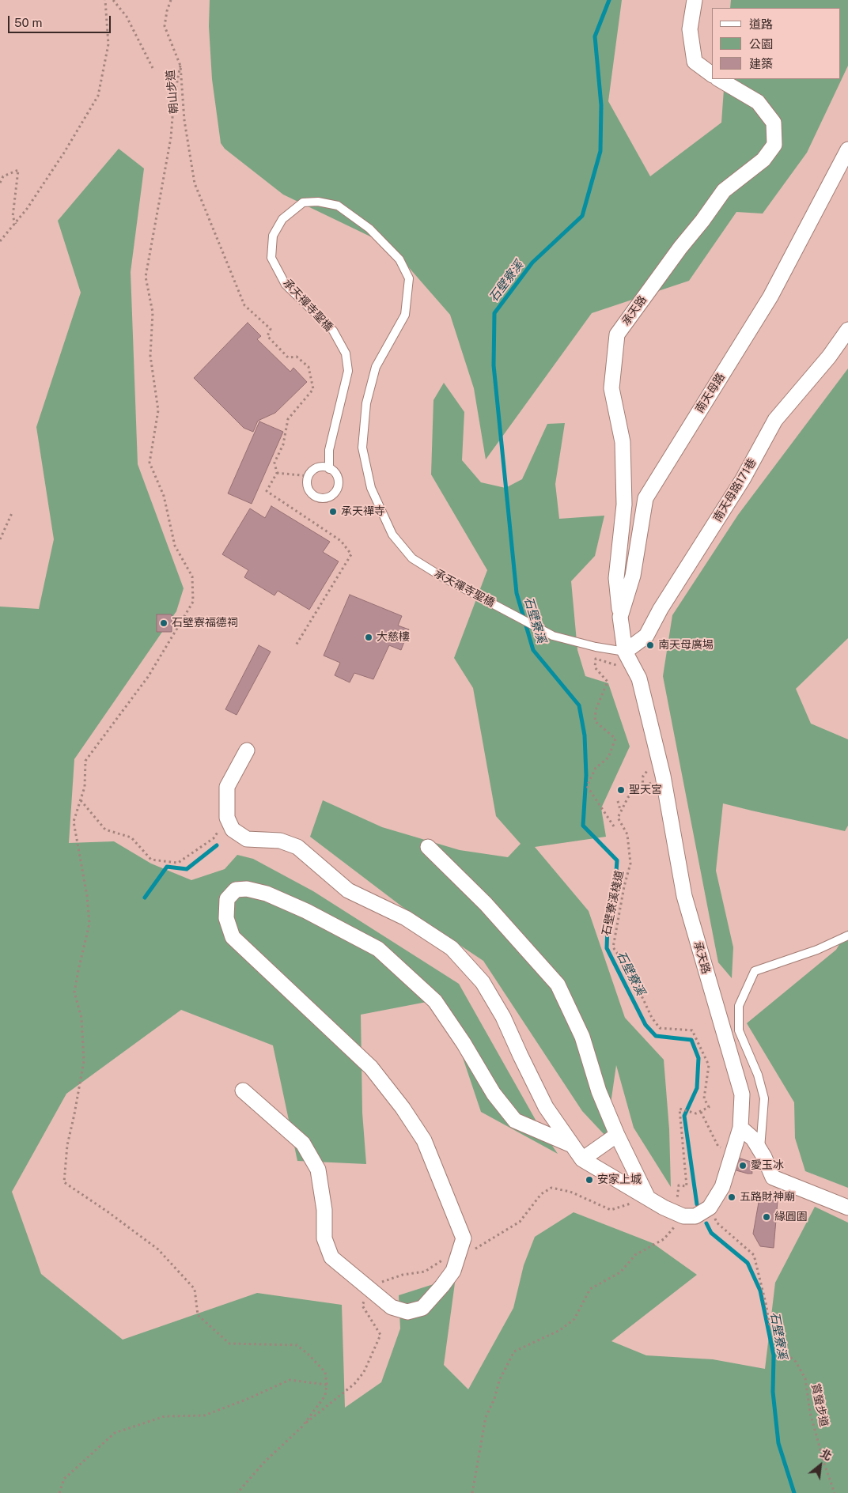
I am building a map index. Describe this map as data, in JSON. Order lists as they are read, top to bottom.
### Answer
{
  "streets": {
    "street": ["承天路", "南天母路", "南天母路171巷"],
    "lane": ["承天禪寺聖橋"],
    "path": ["朝山步道", "石壁寮溪棧道", "賞螢步道"]
  },
  "crossings": [
    ["承天禪寺聖橋", "承天路"],
    ["承天禪寺聖橋", "南天母路"],
    ["承天禪寺聖橋", "南天母路171巷"],
    ["承天路", "南天母路"],
    ["承天路", "南天母路171巷"],
    ["承天路", "賞螢步道"],
    ["南天母路", "南天母路171巷"]
  ],
  "water": ["石壁寮溪"],
  "places": [
    "承天禪寺",
    "石壁寮福德祠",
    "大慈樓",
    "南天母廣場",
    "聖天宮",
    "愛玉冰",
    "安家上城",
    "五路財神廟",
    "緣圓園"
  ],
  "legend": ["道路", "公園", "建築"],
  "scale_bar": "50 m",
  "north": "top right"
}
